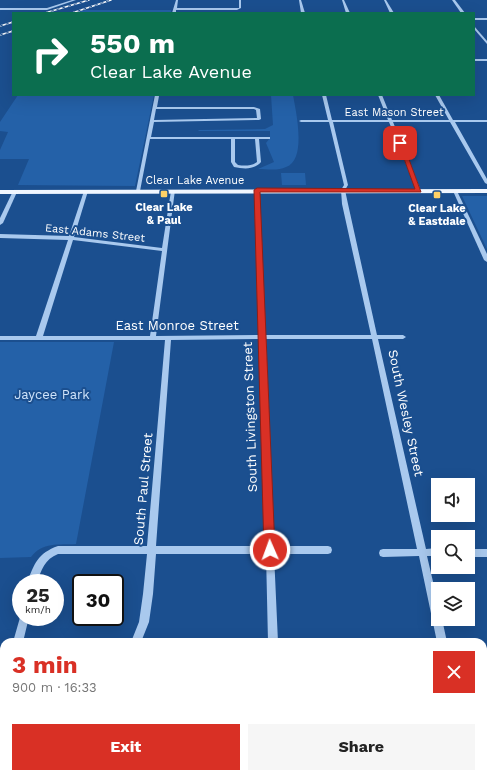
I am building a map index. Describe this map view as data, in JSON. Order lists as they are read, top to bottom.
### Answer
{
  "streets": {
    "main road": ["Clear Lake Avenue"],
    "street": [
      "East Mason Street",
      "East Adams Street",
      "East Monroe Street",
      "South Wesley Street",
      "South Livingston Street",
      "South Paul Street"
    ]
  },
  "crossings": [
    ["East Mason Street", "South Wesley Street"],
    ["Clear Lake Avenue", "South Wesley Street"],
    ["Clear Lake Avenue", "South Livingston Street"],
    ["East Monroe Street", "South Wesley Street"],
    ["East Monroe Street", "South Livingston Street"],
    ["East Monroe Street", "South Paul Street"]
  ],
  "parks": ["Jaycee Park"],
  "places": {
    "transit": ["Clear Lake & Paul", "Clear Lake & Eastdale"]
  },
  "page": {
    "turn": ["550 m", "Clear Lake Avenue"],
    "speed": "25 km/h",
    "limit": "30",
    "heading": ["3 min", "900 m · 16:33"],
    "buttons": ["Exit", "Share"]
  }
}
